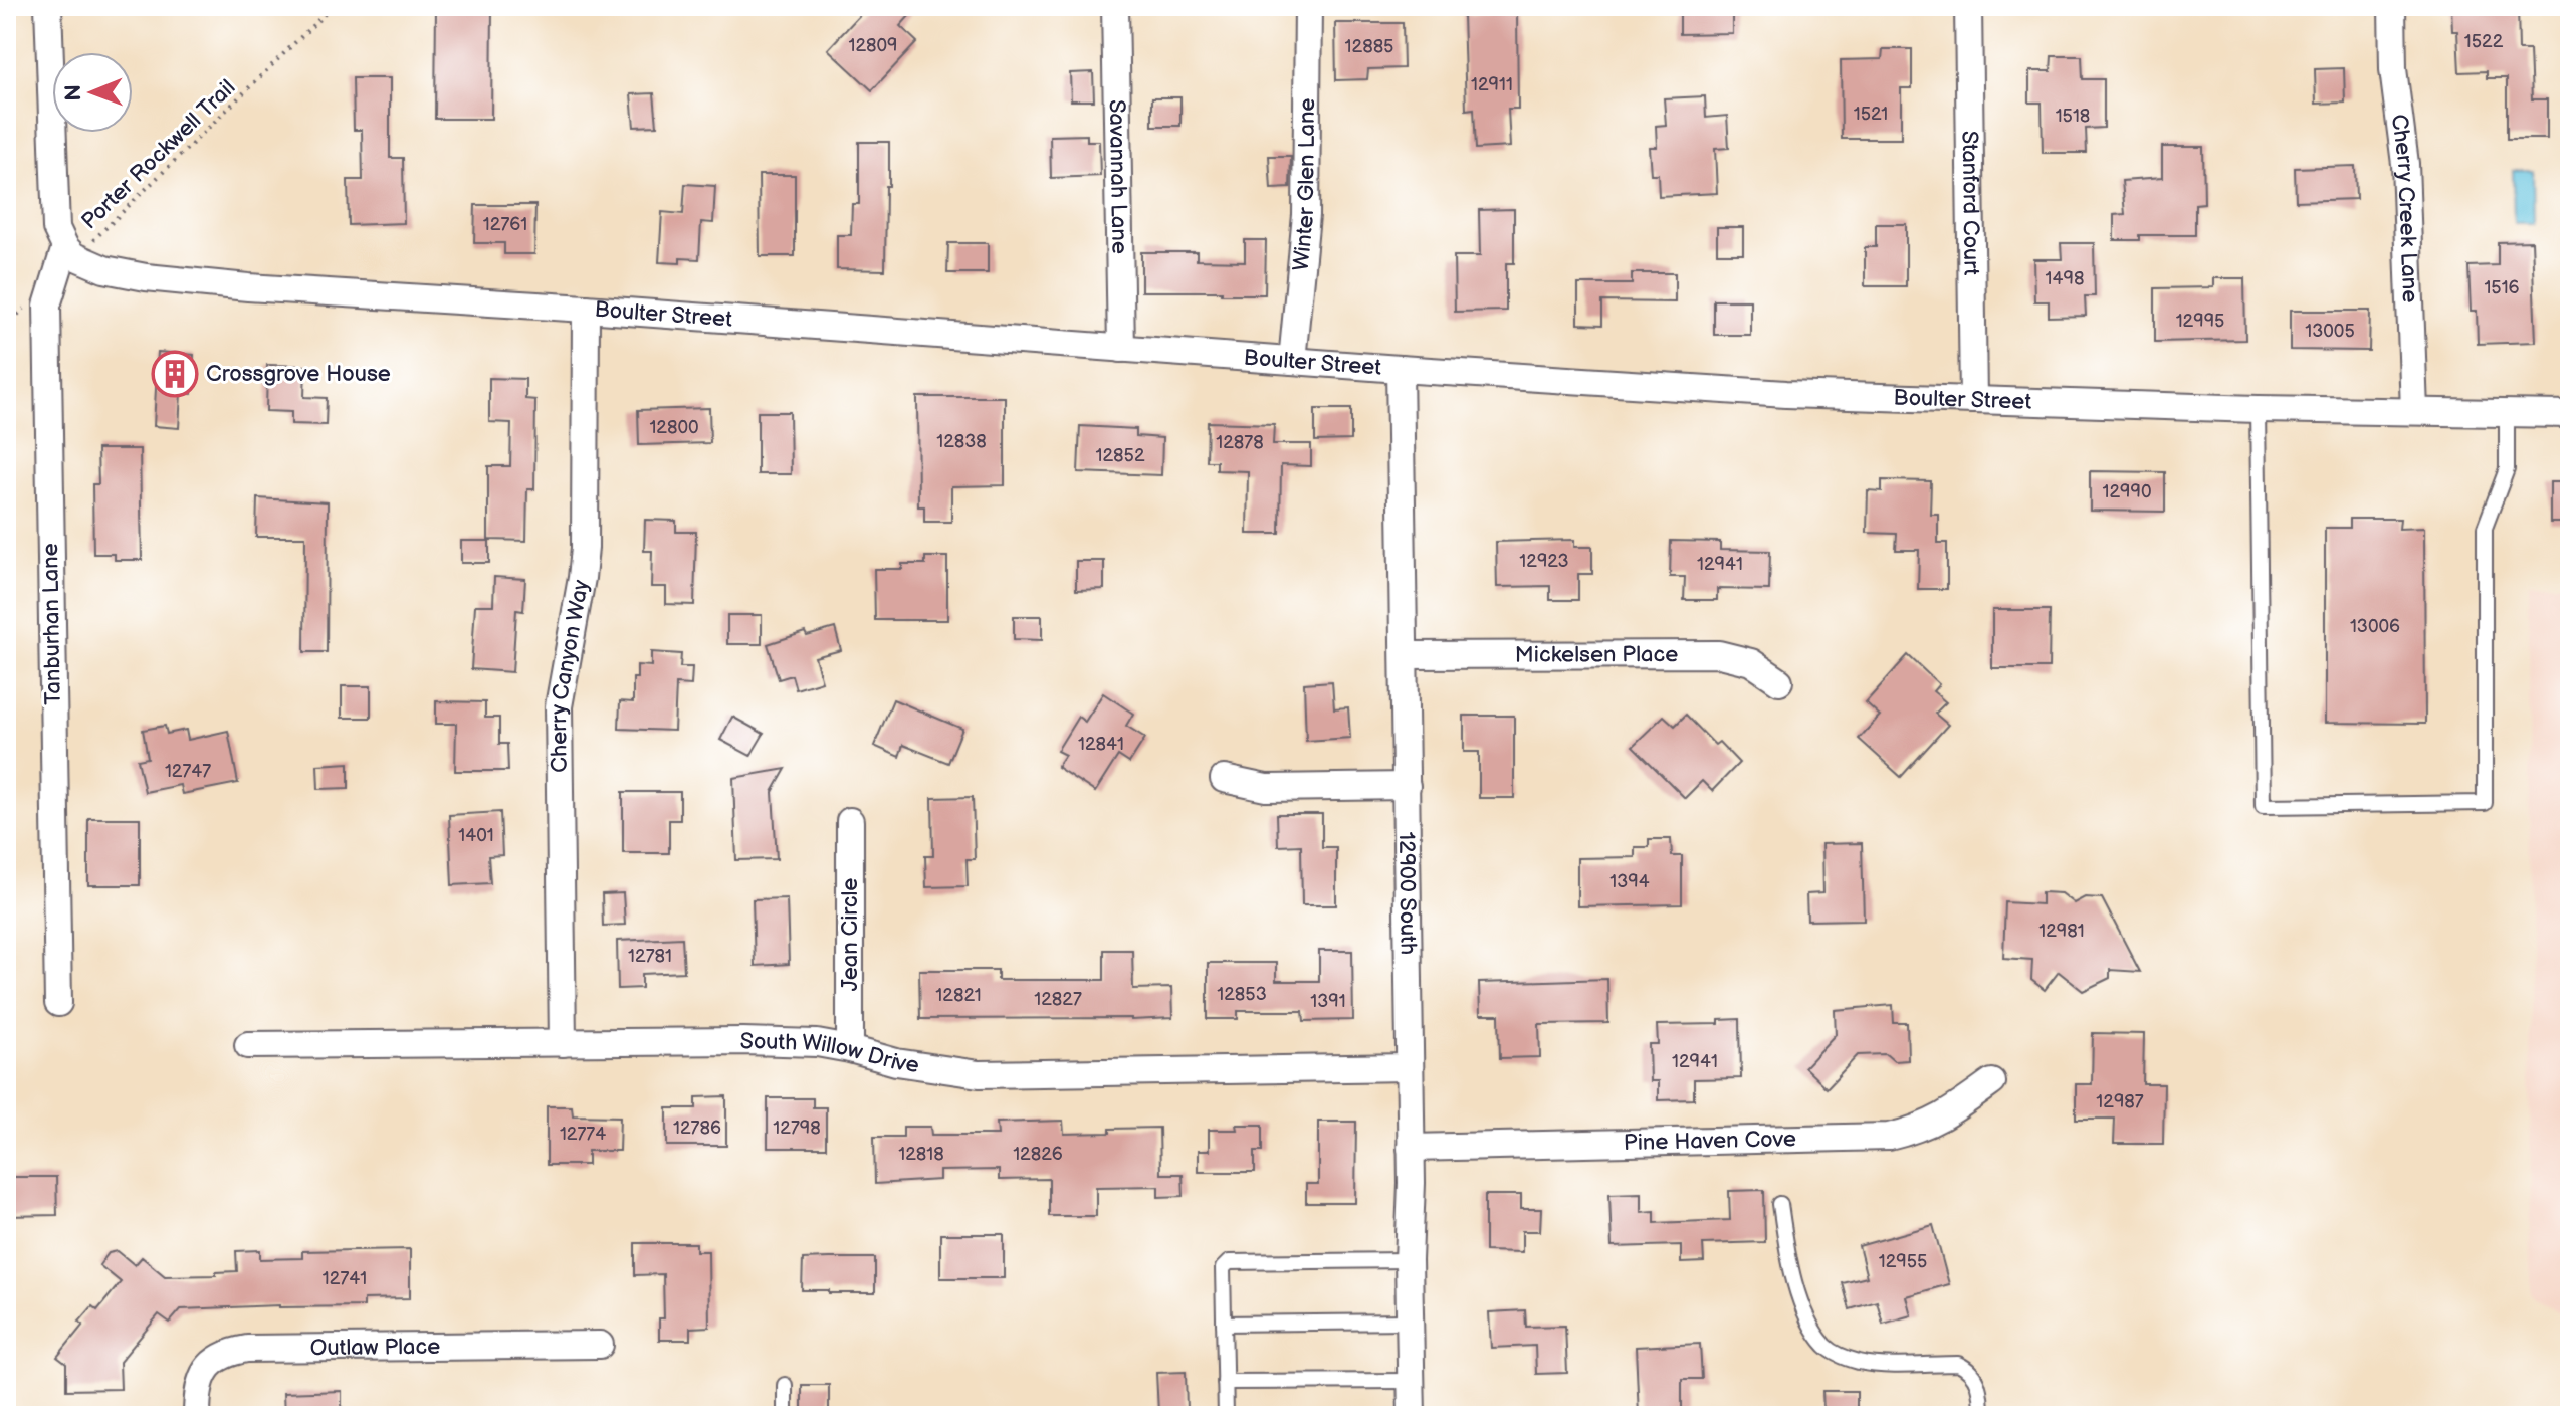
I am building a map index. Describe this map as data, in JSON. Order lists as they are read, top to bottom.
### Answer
{
  "streets": {
    "street": [
      "Savannah Lane",
      "Winter Glen Lane",
      "Stanford Court",
      "Cherry Creek Lane",
      "Boulter Street",
      "Tanburhan Lane",
      "Mickelsen Place",
      "Cherry Canyon Way",
      "12900 South",
      "Jean Circle",
      "South Willow Drive",
      "Pine Haven Cove",
      "Outlaw Place"
    ],
    "path": ["Porter Rockwell Trail"]
  },
  "crossings": [
    ["Porter Rockwell Trail", "Boulter Street"],
    ["Porter Rockwell Trail", "Tanburhan Lane"],
    ["Savannah Lane", "Boulter Street"],
    ["Winter Glen Lane", "Boulter Street"],
    ["Stanford Court", "Boulter Street"],
    ["Cherry Creek Lane", "Boulter Street"],
    ["Boulter Street", "Tanburhan Lane"],
    ["Boulter Street", "Cherry Canyon Way"],
    ["Boulter Street", "12900 South"],
    ["Mickelsen Place", "12900 South"],
    ["Cherry Canyon Way", "South Willow Drive"],
    ["12900 South", "South Willow Drive"],
    ["12900 South", "Pine Haven Cove"],
    ["Jean Circle", "South Willow Drive"]
  ],
  "places": {
    "building": ["Crossgrove House"]
  },
  "house_numbers": [
    "1522",
    "12809",
    "12885",
    "12911",
    "1521",
    "1518",
    "12761",
    "1498",
    "1516",
    "12995",
    "13005",
    "12800",
    "12838",
    "12878",
    "12852",
    "12990",
    "12923",
    "12941",
    "13006",
    "12841",
    "12747",
    "1401",
    "1394",
    "12981",
    "12781",
    "12853",
    "12821",
    "12827",
    "1391",
    "12941",
    "12987",
    "12786",
    "12798",
    "12774",
    "12818",
    "12826",
    "12955",
    "12741"
  ],
  "north": "left"
}
